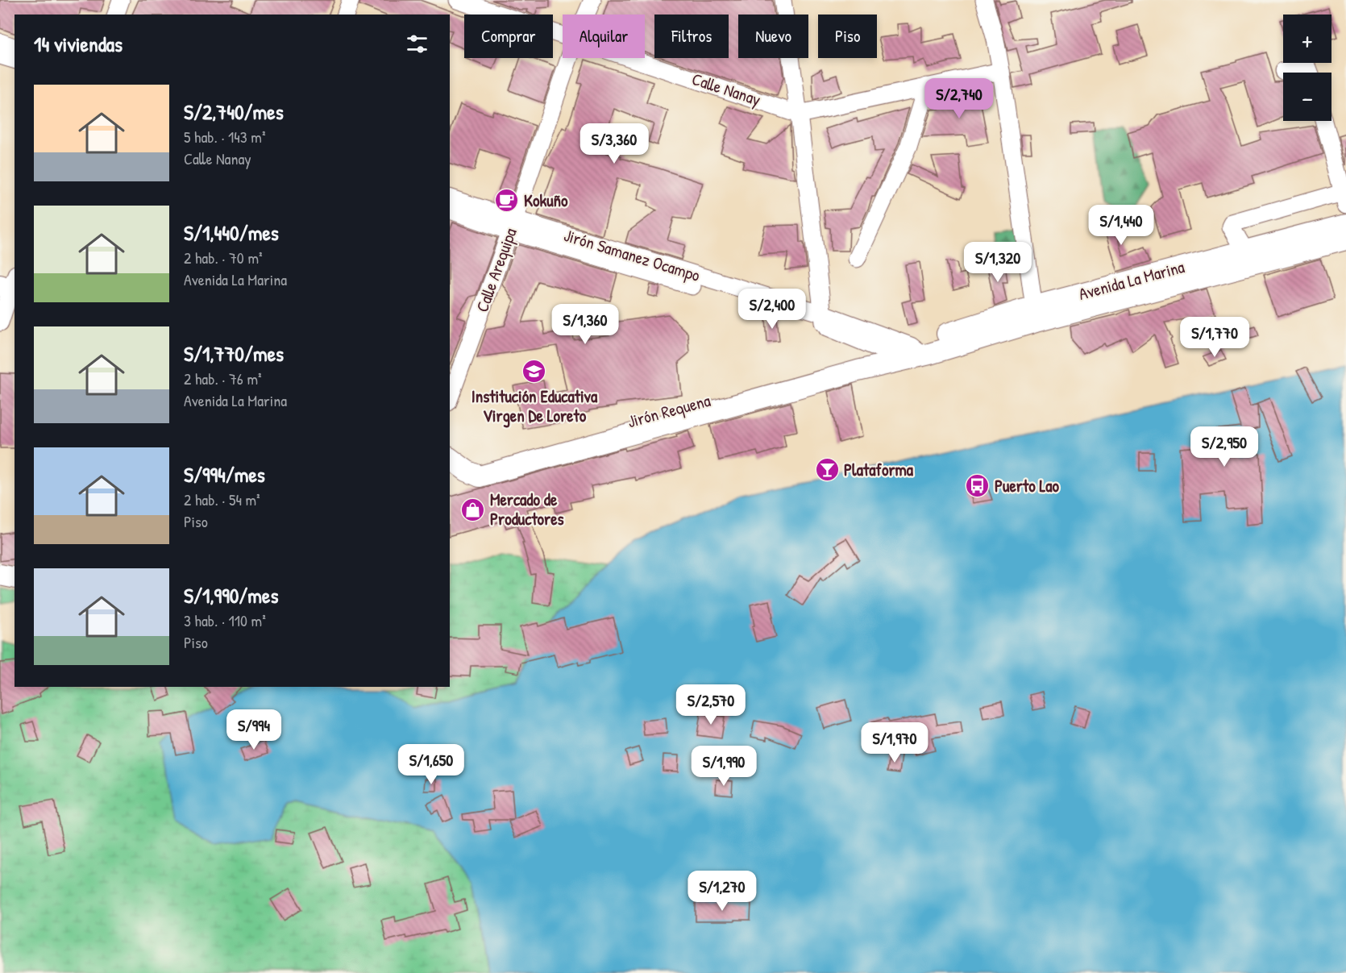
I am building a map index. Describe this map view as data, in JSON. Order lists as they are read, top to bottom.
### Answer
{
  "streets": {
    "main road": ["Avenida La Marina", "Jirón Requena"],
    "street": ["Calle Nanay", "Jirón Samanez Ocampo", "Calle Arequipa"]
  },
  "crossings": [
    ["Jirón Samanez Ocampo", "Calle Arequipa"],
    ["Jirón Samanez Ocampo", "Avenida La Marina"],
    ["Jirón Samanez Ocampo", "Jirón Requena"],
    ["Avenida La Marina", "Jirón Requena"]
  ],
  "places": {
    "cafe": ["Kokuño"],
    "school or university": ["Institución Educativa Virgen De Loreto"],
    "bar": ["Plataforma"],
    "bus stop": ["Puerto Lao"],
    "shop": ["Mercado de Productores"]
  },
  "page": {
    "map_buttons": ["+", "−"],
    "chip": [
      "Comprar",
      "Alquilar",
      "Filtros",
      "Nuevo",
      "Piso"
    ],
    "heading": "14 viviendas",
    "list": [
      {
        "name": "S/2,740/mes",
        "note": "5 hab. · 143 m² · Calle Nanay"
      },
      {
        "name": "S/1,440/mes",
        "note": "2 hab. · 70 m² · Avenida La Marina"
      },
      {
        "name": "S/1,770/mes",
        "note": "2 hab. · 76 m² · Avenida La Marina"
      },
      {
        "name": "S/994/mes",
        "note": "2 hab. · 54 m² · Piso"
      },
      {
        "name": "S/1,990/mes",
        "note": "3 hab. · 110 m² · Piso"
      }
    ],
    "price": [
      "S/2,740",
      "S/3,360",
      "S/1,440",
      "S/1,320",
      "S/2,400",
      "S/1,360",
      "S/1,770",
      "S/2,950",
      "S/2,570",
      "S/994",
      "S/1,970",
      "S/1,650",
      "S/1,990",
      "S/1,270"
    ]
  }
}
